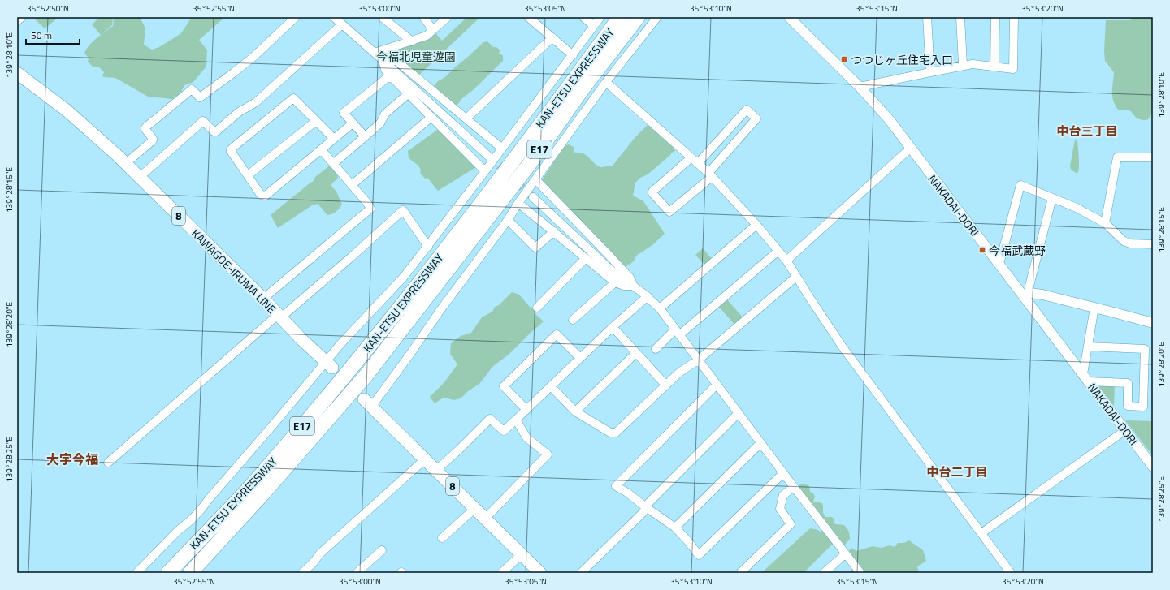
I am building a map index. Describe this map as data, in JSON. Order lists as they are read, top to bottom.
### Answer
{
  "streets": {
    "highway": ["KAN-ETSU EXPRESSWAY", "E17"],
    "main road": ["8", "KAWAGOE-IRUMA LINE"],
    "street": ["NAKADAI-DORI"]
  },
  "districts": ["中台三丁目", "大字今福", "中台二丁目"],
  "parks": ["今福北児童遊園"],
  "places": {
    "transit": ["つつじヶ丘住宅入口", "今福武蔵野"]
  },
  "scale_bar": "50 m",
  "coordinates": [
    "35°52'50\"N",
    "35°52'55\"N",
    "35°53'00\"N",
    "35°53'05\"N",
    "35°53'10\"N",
    "35°53'15\"N",
    "35°53'20\"N",
    "139°28'10\"E",
    "139°28'15\"E",
    "139°28'20\"E",
    "139°28'25\"E"
  ]
}
